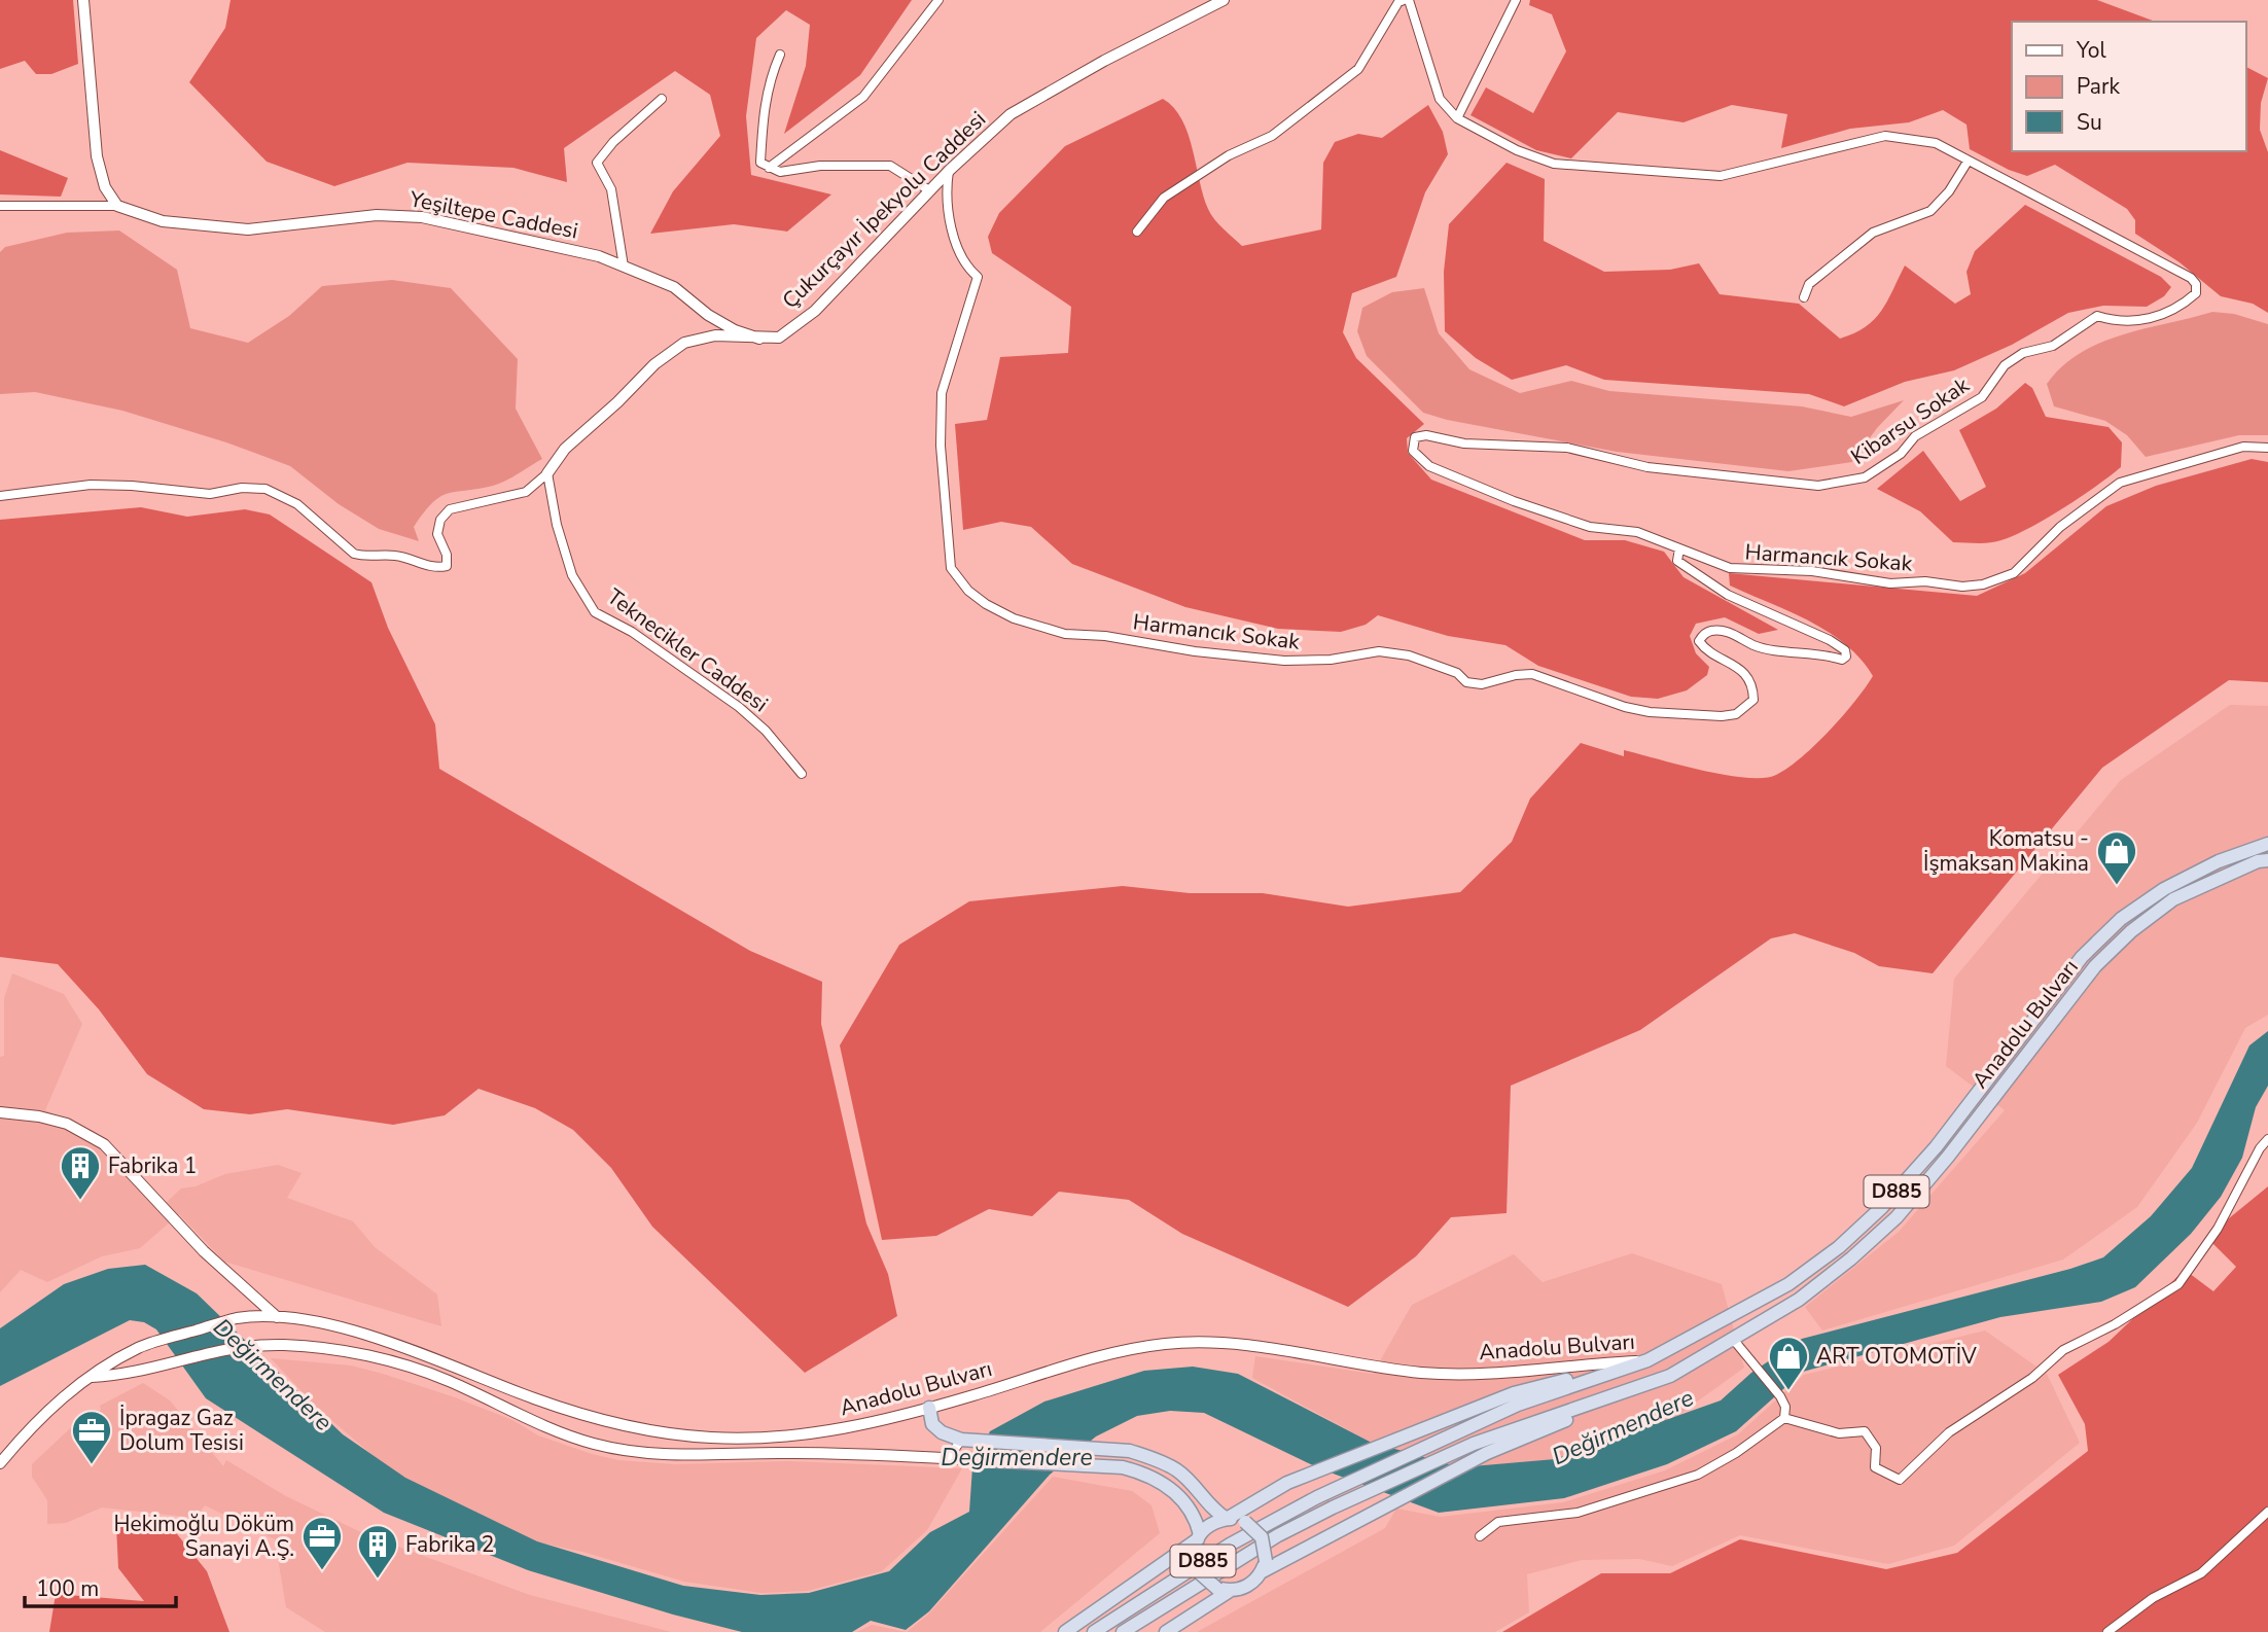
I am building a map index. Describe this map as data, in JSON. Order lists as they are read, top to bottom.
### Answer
{
  "streets": {
    "highway": ["Anadolu Bulvarı", "D885"],
    "street": [
      "Çukurçayır İpekyolu Caddesi",
      "Yeşiltepe Caddesi",
      "Kibarsu Sokak",
      "Harmancık Sokak",
      "Teknecikler Caddesi"
    ]
  },
  "crossings": [
    ["Çukurçayır İpekyolu Caddesi", "Yeşiltepe Caddesi"],
    ["Çukurçayır İpekyolu Caddesi", "Harmancık Sokak"],
    ["Kibarsu Sokak", "Harmancık Sokak"]
  ],
  "water": ["Değirmendere"],
  "places": {
    "shop": ["Komatsu - İşmaksan Makina", "ART OTOMOTİV"],
    "building": ["Fabrika 1", "Fabrika 2"],
    "office": ["İpragaz Gaz Dolum Tesisi", "Hekimoğlu Döküm Sanayi A.Ş."]
  },
  "legend": ["Yol", "Park", "Su"],
  "scale_bar": "100 m"
}
